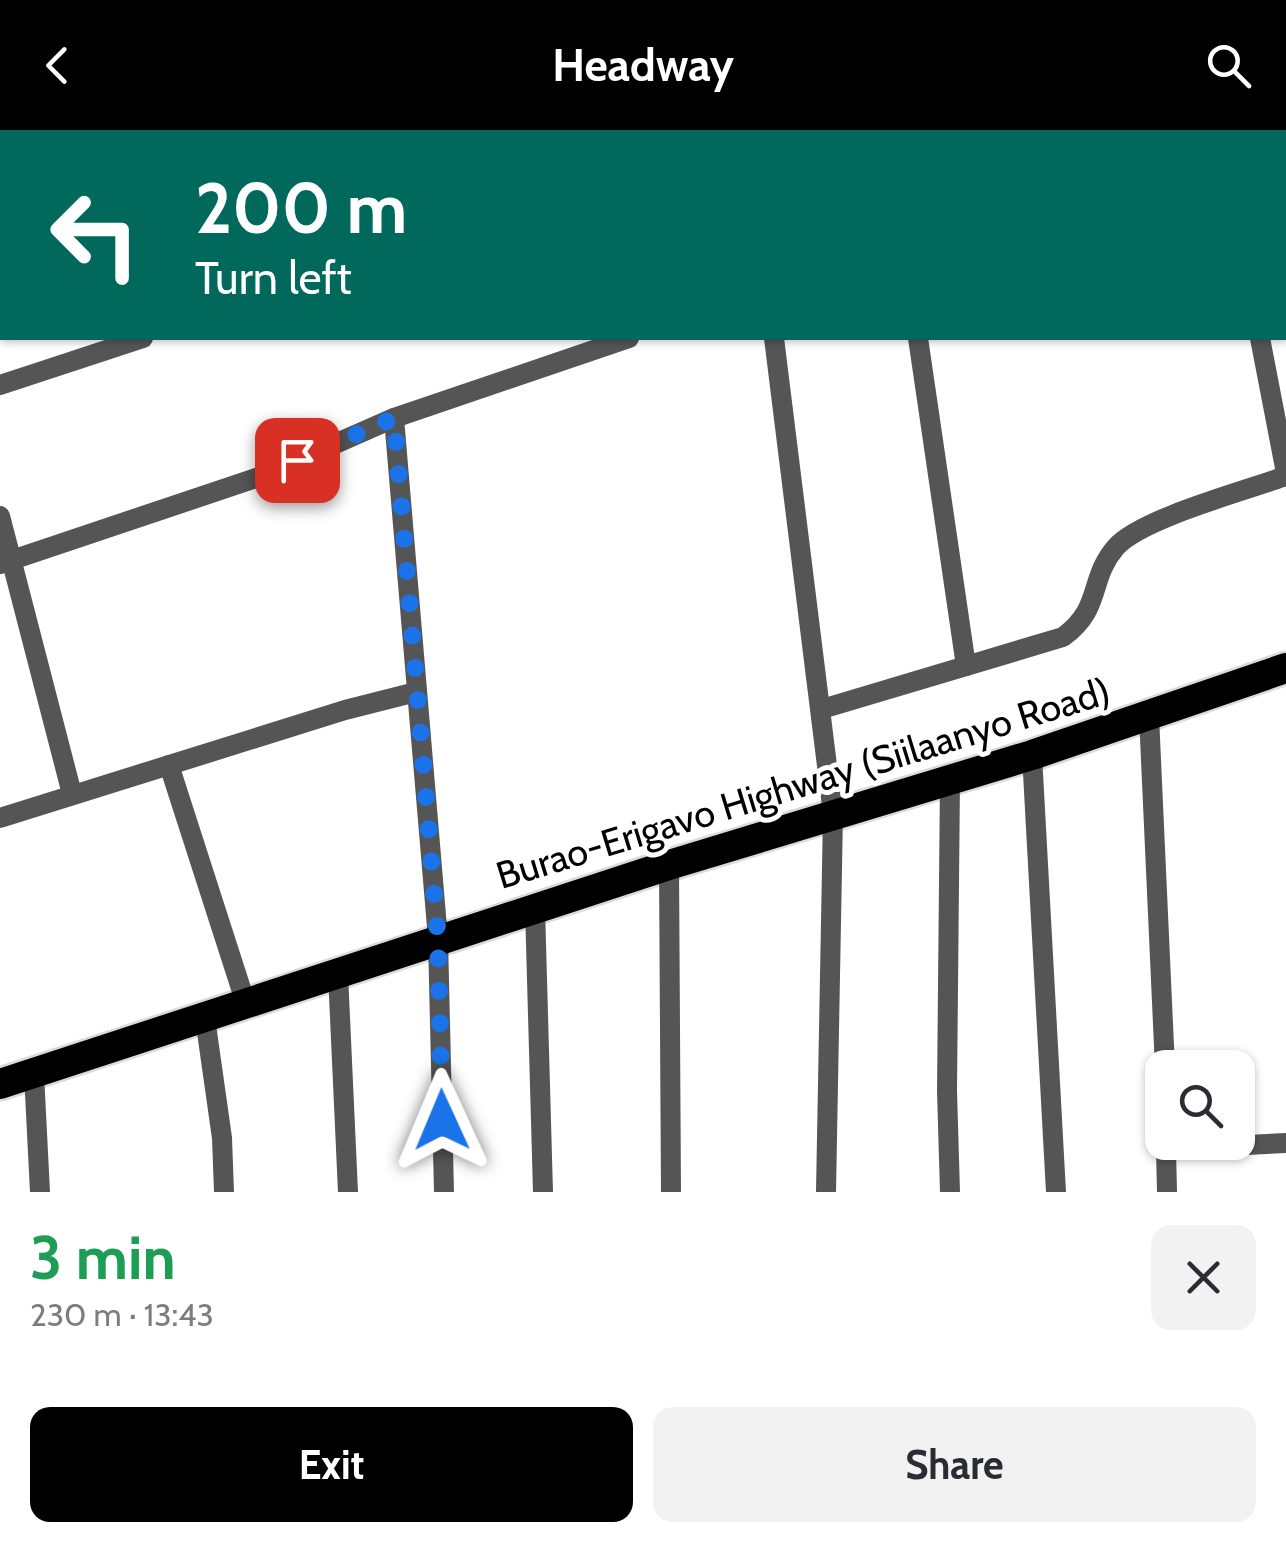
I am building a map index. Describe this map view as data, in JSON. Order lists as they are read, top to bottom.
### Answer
{
  "streets": {
    "highway": ["Burao-Erigavo Highway (Siilaanyo Road)"]
  },
  "page": {
    "header": "Headway",
    "turn": ["200 m", "Turn left"],
    "heading": ["3 min", "230 m · 13:43"],
    "buttons": ["Exit", "Share"]
  }
}
